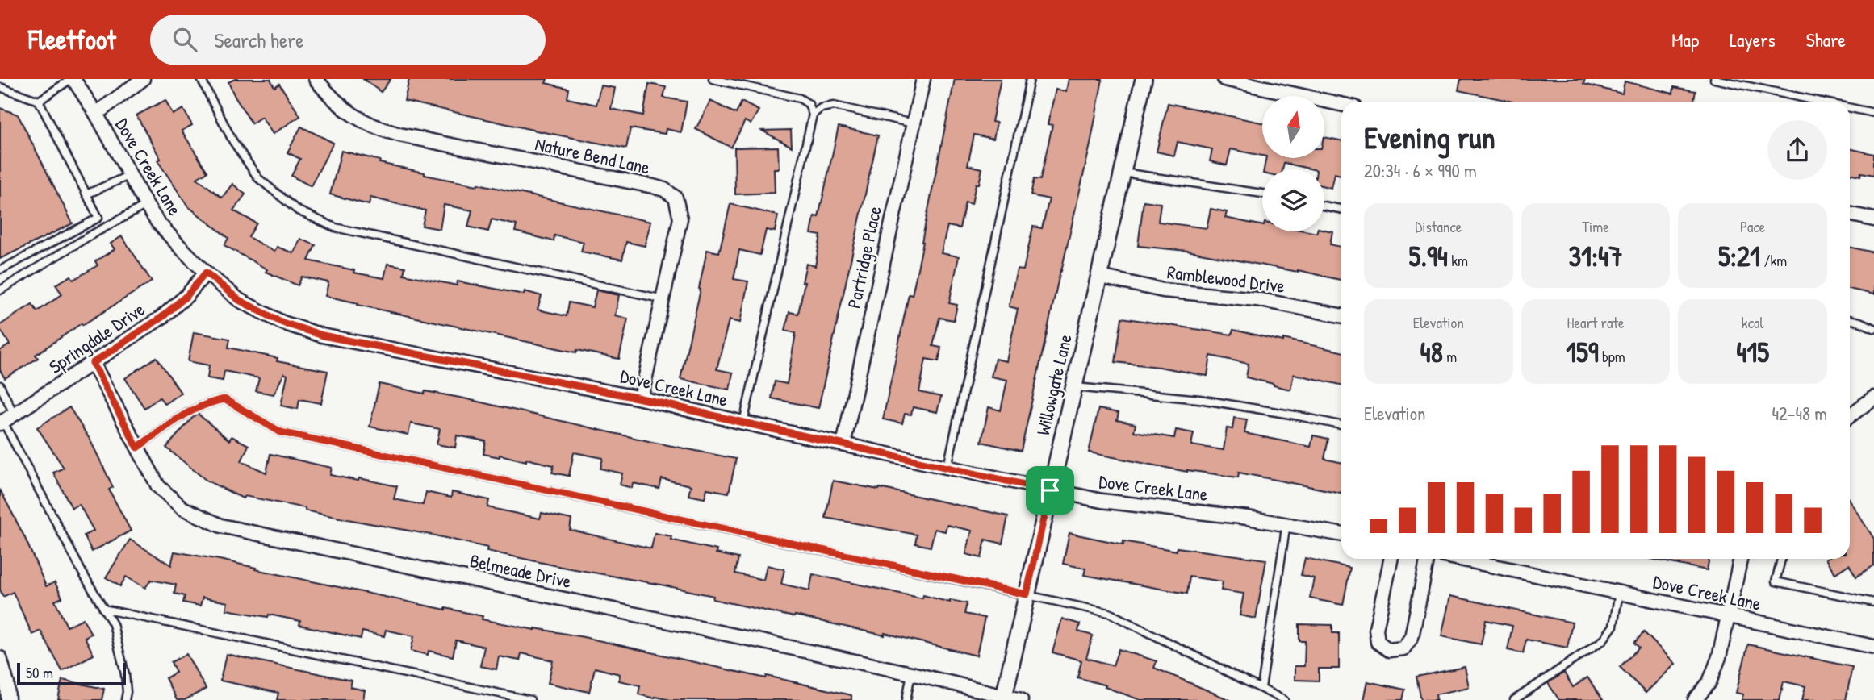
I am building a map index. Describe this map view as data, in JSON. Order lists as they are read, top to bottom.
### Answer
{
  "streets": {
    "street": [
      "Nature Bend Lane",
      "Dove Creek Lane",
      "Partridge Place",
      "Ramblewood Drive",
      "Springdale Drive",
      "Willowgate Lane",
      "Belmeade Drive"
    ]
  },
  "crossings": [
    ["Nature Bend Lane", "Dove Creek Lane"],
    ["Dove Creek Lane", "Partridge Place"],
    ["Dove Creek Lane", "Springdale Drive"],
    ["Dove Creek Lane", "Willowgate Lane"],
    ["Ramblewood Drive", "Willowgate Lane"],
    ["Springdale Drive", "Belmeade Drive"],
    ["Willowgate Lane", "Belmeade Drive"]
  ],
  "scale_bar": "50 m",
  "north": "top",
  "page": {
    "header": "Fleetfoot",
    "search": "Search here",
    "nav": ["Map", "Layers", "Share"],
    "heading": ["Evening run", "20:34 · 6 × 990 m"],
    "stats": [
      ["Distance", "5.94 km"],
      ["Time", "31:47"],
      ["Pace", "5:21 /km"],
      ["Elevation", "48 m"],
      ["Heart rate", "159 bpm"],
      ["kcal", "415"]
    ],
    "chart": ["Elevation", "42–48 m"],
    "scale": "50 m"
  }
}
